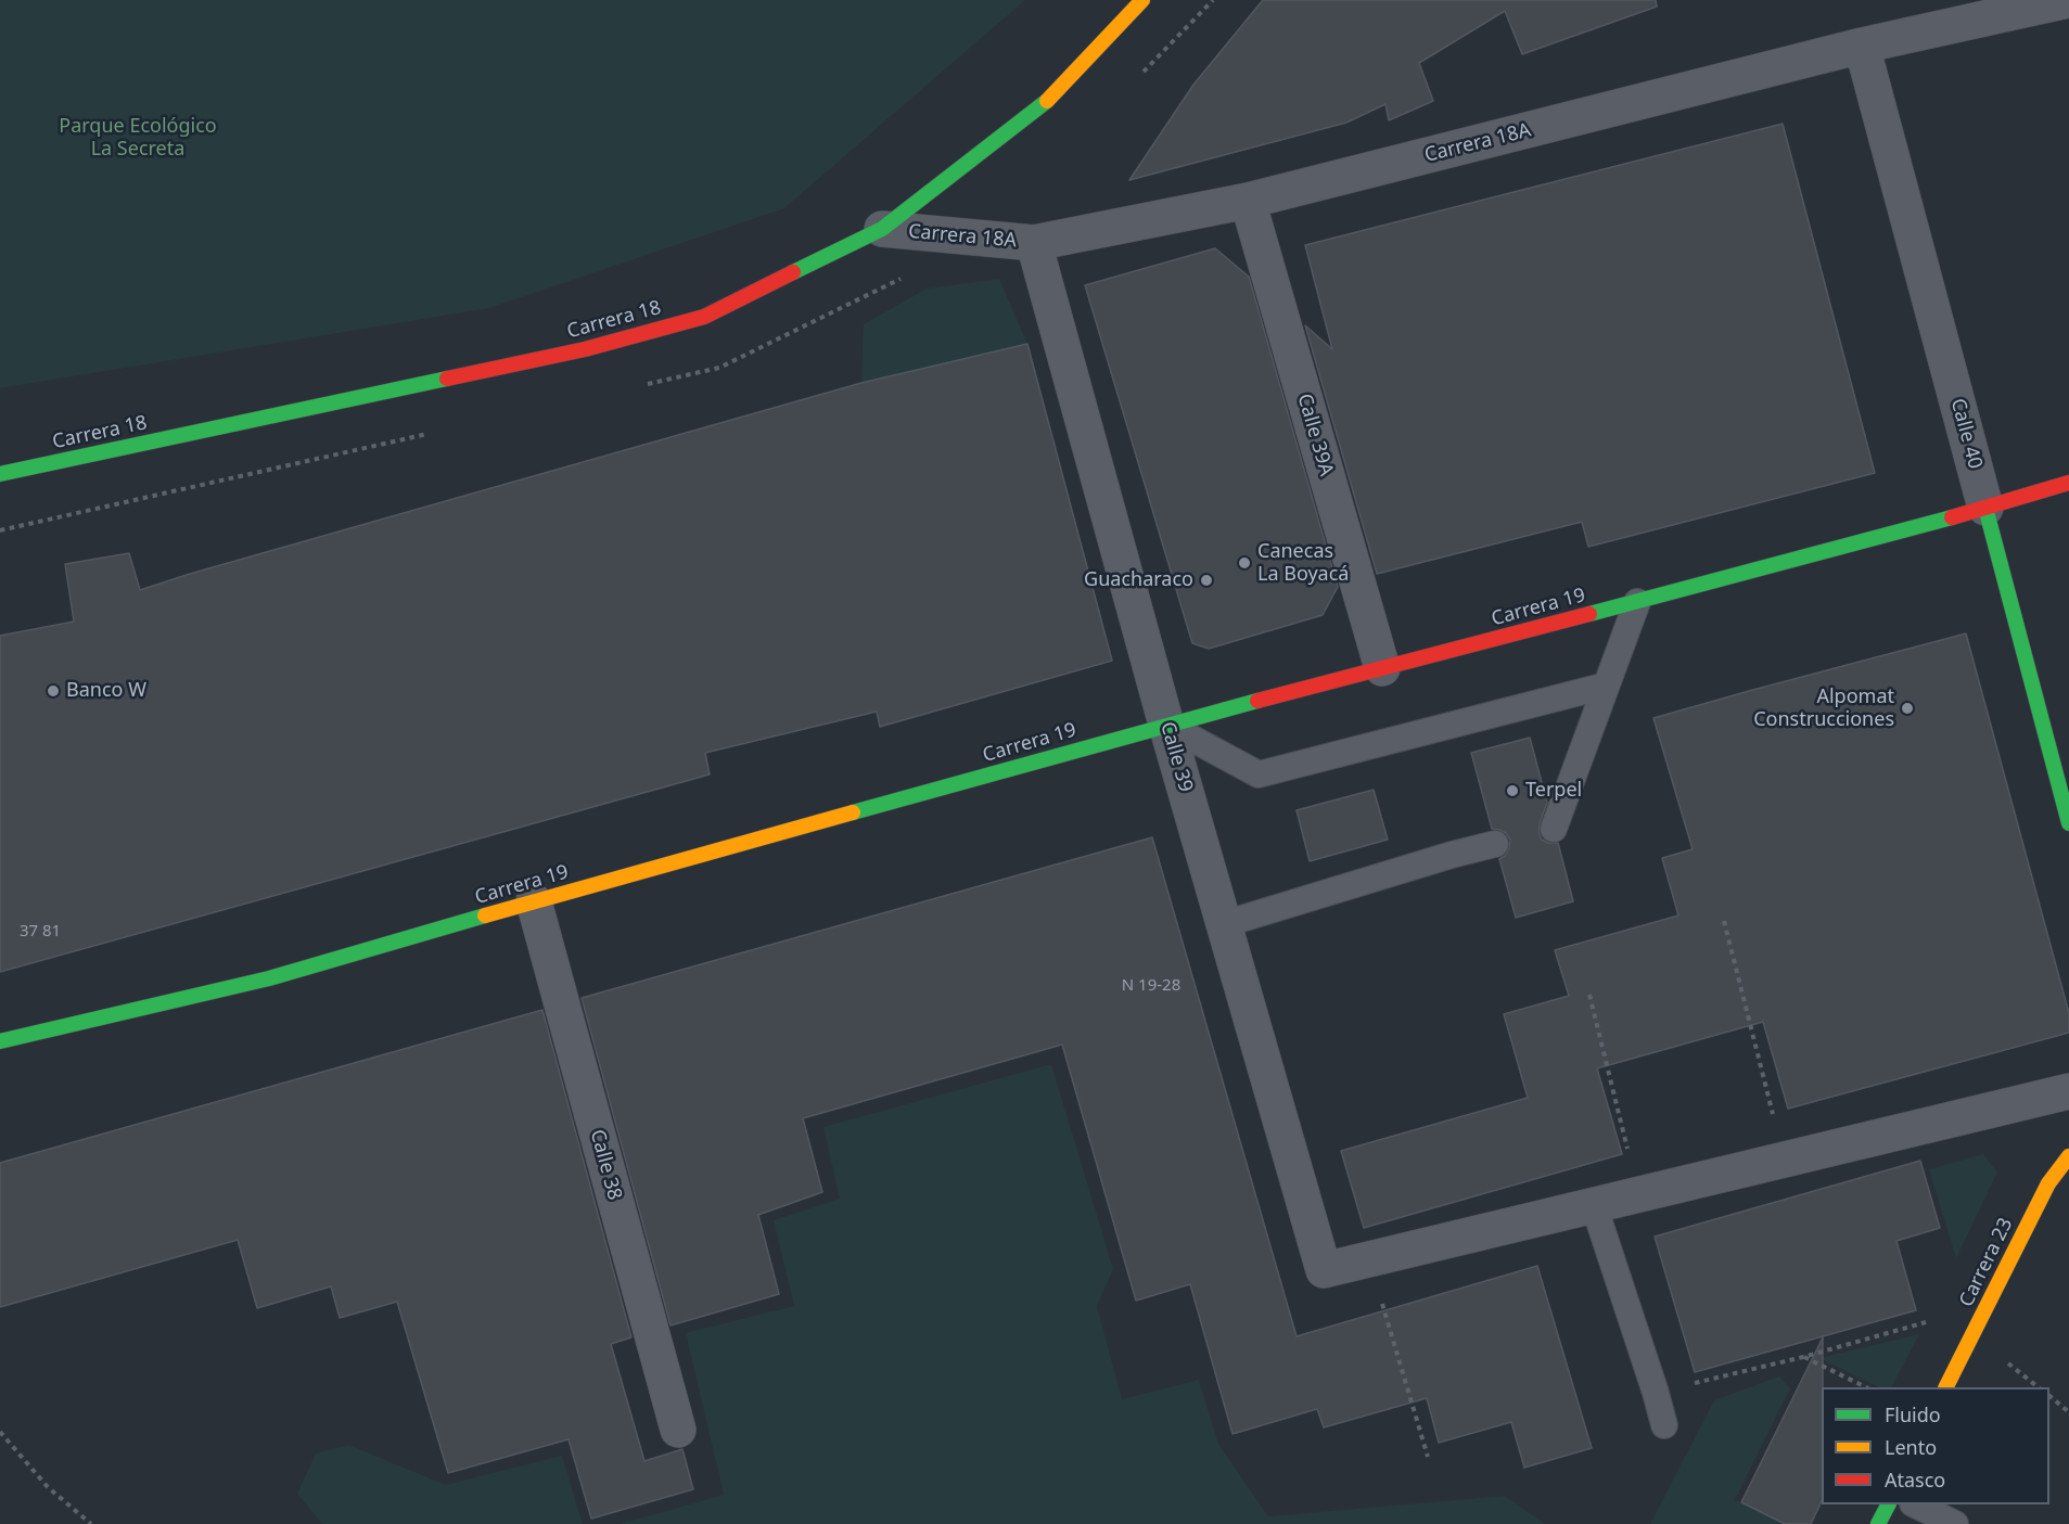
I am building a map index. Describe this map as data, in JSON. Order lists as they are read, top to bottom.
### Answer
{
  "streets": {
    "main road": [
      "Carrera 18",
      "Calle 40",
      "Carrera 19",
      "Carrera 23"
    ],
    "street": [
      "Carrera 18A",
      "Calle 39A",
      "Calle 39",
      "Calle 38"
    ]
  },
  "crossings": [
    ["Carrera 18A", "Carrera 18"],
    ["Carrera 18A", "Calle 40"],
    ["Carrera 18A", "Calle 39A"],
    ["Carrera 18A", "Calle 39"],
    ["Calle 40", "Carrera 19"],
    ["Calle 39A", "Carrera 19"],
    ["Carrera 19", "Calle 39"],
    ["Carrera 19", "Calle 38"]
  ],
  "parks": ["Parque Ecológico La Secreta"],
  "places": [
    "Canecas La Boyacá",
    "Guacharaco",
    "Banco W",
    "Alpomat Construcciones",
    "Terpel"
  ],
  "house_numbers": ["37 81", "N 19-28"],
  "legend": ["Fluido", "Lento", "Atasco"]
}
